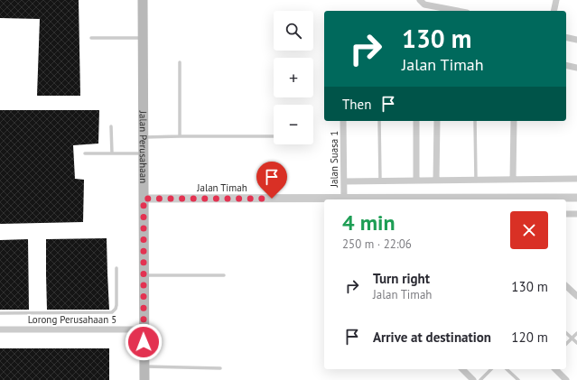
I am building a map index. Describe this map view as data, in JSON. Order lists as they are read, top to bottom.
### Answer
{
  "streets": {
    "main road": ["Jalan Perusahaan"],
    "street": ["Jalan Suasa 1", "Jalan Timah", "Lorong Perusahaan 5"]
  },
  "crossings": [
    ["Jalan Perusahaan", "Jalan Timah"],
    ["Jalan Perusahaan", "Lorong Perusahaan 5"],
    ["Jalan Suasa 1", "Jalan Timah"]
  ],
  "page": {
    "map_buttons": ["+", "−"],
    "turn": ["130 m", "Jalan Timah"],
    "then": "Then",
    "heading": ["4 min", "250 m · 22:06"],
    "list": [
      {
        "name": "Turn right",
        "note": "Jalan Timah",
        "value": "130 m"
      },
      {
        "name": "Arrive at destination",
        "value": "120 m"
      }
    ]
  }
}
